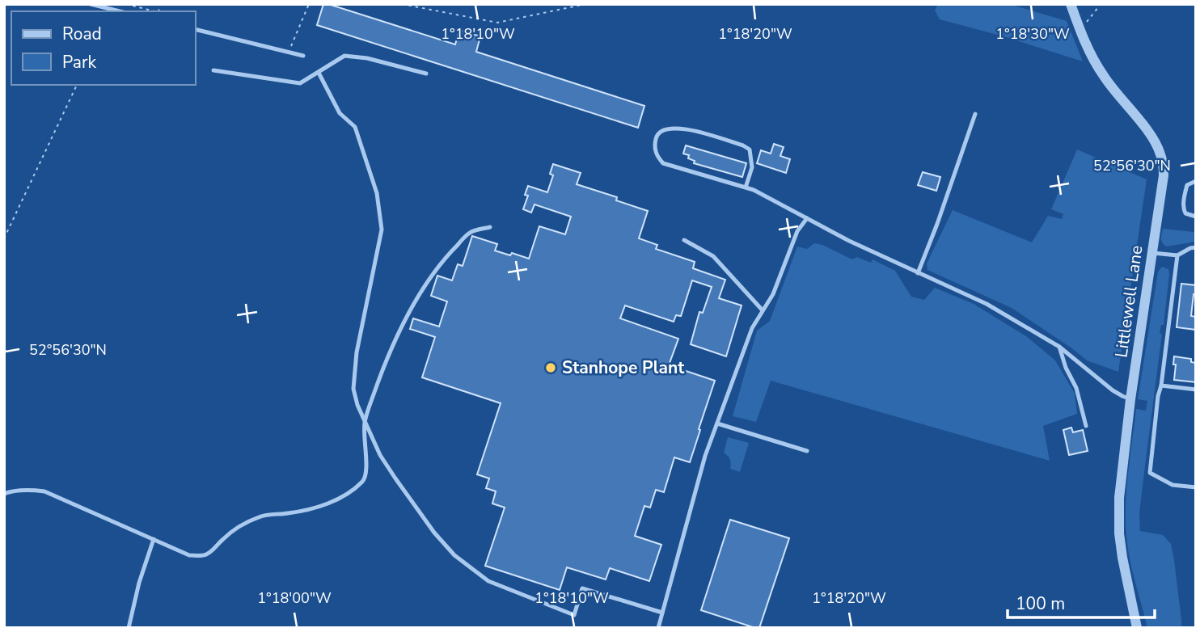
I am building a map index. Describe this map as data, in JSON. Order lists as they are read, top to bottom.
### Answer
{
  "streets": {
    "street": ["Littlewell Lane"]
  },
  "places": ["Stanhope Plant"],
  "legend": ["Road", "Park"],
  "scale_bar": "100 m",
  "coordinates": [
    "1°18'10\"W",
    "1°18'20\"W",
    "1°18'30\"W",
    "52°56'30\"N",
    "1°18'00\"W"
  ]
}
